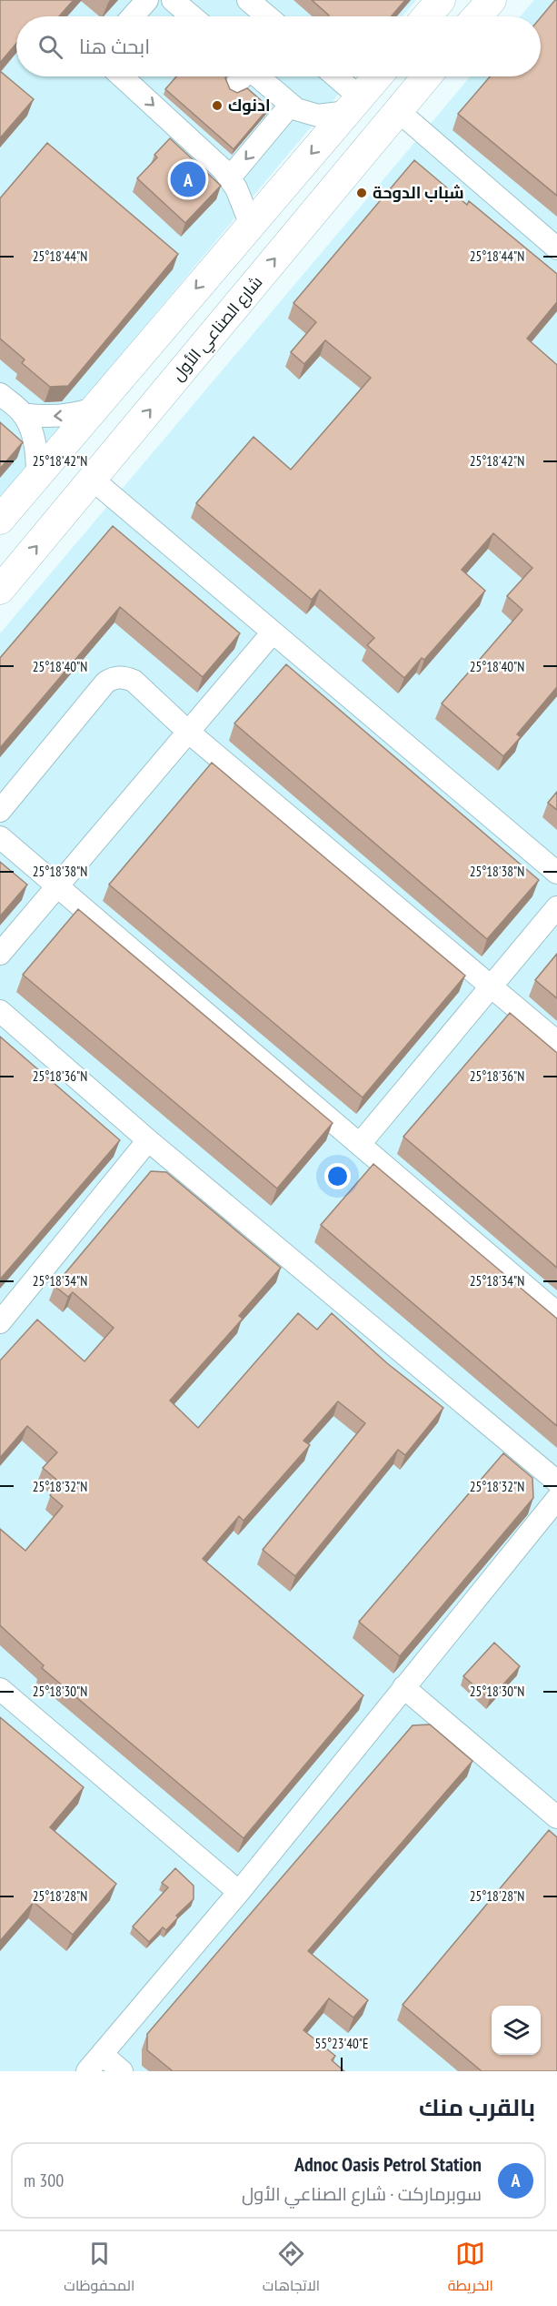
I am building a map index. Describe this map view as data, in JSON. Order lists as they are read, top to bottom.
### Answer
{
  "streets": {
    "main road": ["شارع الصناعي الأول"]
  },
  "places": ["ادنوك", "شباب الدوحة"],
  "page": {
    "search": "ابحث هنا",
    "pins": "A",
    "heading": "بالقرب منك",
    "list": [
      {
        "mark": "A",
        "name": "Adnoc Oasis Petrol Station",
        "note": "سوبرماركت · شارع الصناعي الأول",
        "value": "300 m"
      }
    ],
    "nav": ["الخريطة", "الاتجاهات", "المحفوظات"]
  },
  "coordinates": [
    "25°18'44\"N",
    "25°18'42\"N",
    "25°18'40\"N",
    "25°18'38\"N",
    "25°18'36\"N",
    "25°18'34\"N",
    "25°18'32\"N",
    "25°18'30\"N",
    "25°18'28\"N",
    "55°23'40\"E"
  ]
}
